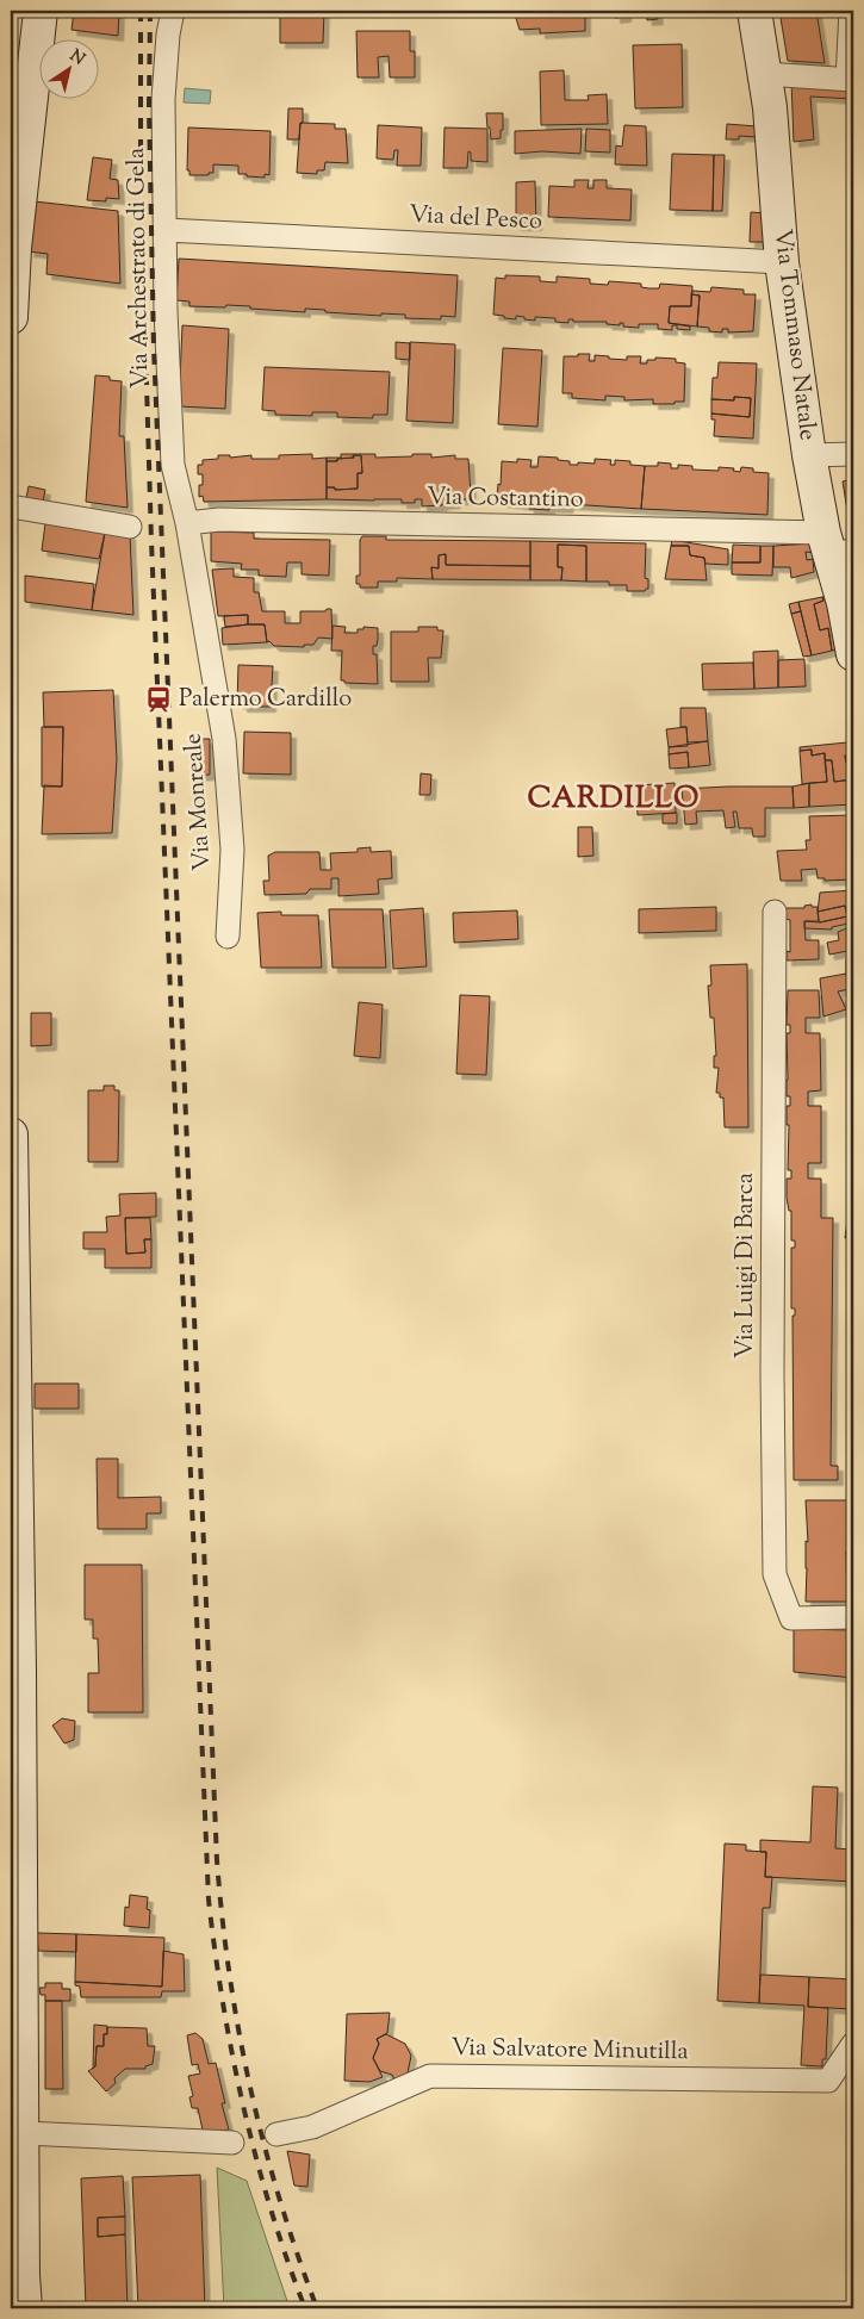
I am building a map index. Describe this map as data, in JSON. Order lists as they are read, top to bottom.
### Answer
{
  "streets": {
    "street": [
      "Via del Pesco",
      "Via Archestrato di Gela",
      "Via Tommaso Natale",
      "Via Costantino",
      "Via Monreale",
      "Via Luigi Di Barca",
      "Via Salvatore Minutilla"
    ]
  },
  "crossings": [
    ["Via del Pesco", "Via Archestrato di Gela"],
    ["Via del Pesco", "Via Tommaso Natale"],
    ["Via Archestrato di Gela", "Via Costantino"],
    ["Via Archestrato di Gela", "Via Monreale"],
    ["Via Tommaso Natale", "Via Costantino"],
    ["Via Costantino", "Via Monreale"]
  ],
  "districts": ["CARDILLO"],
  "places": {
    "station": ["Palermo Cardillo"]
  },
  "north": "top right"
}
